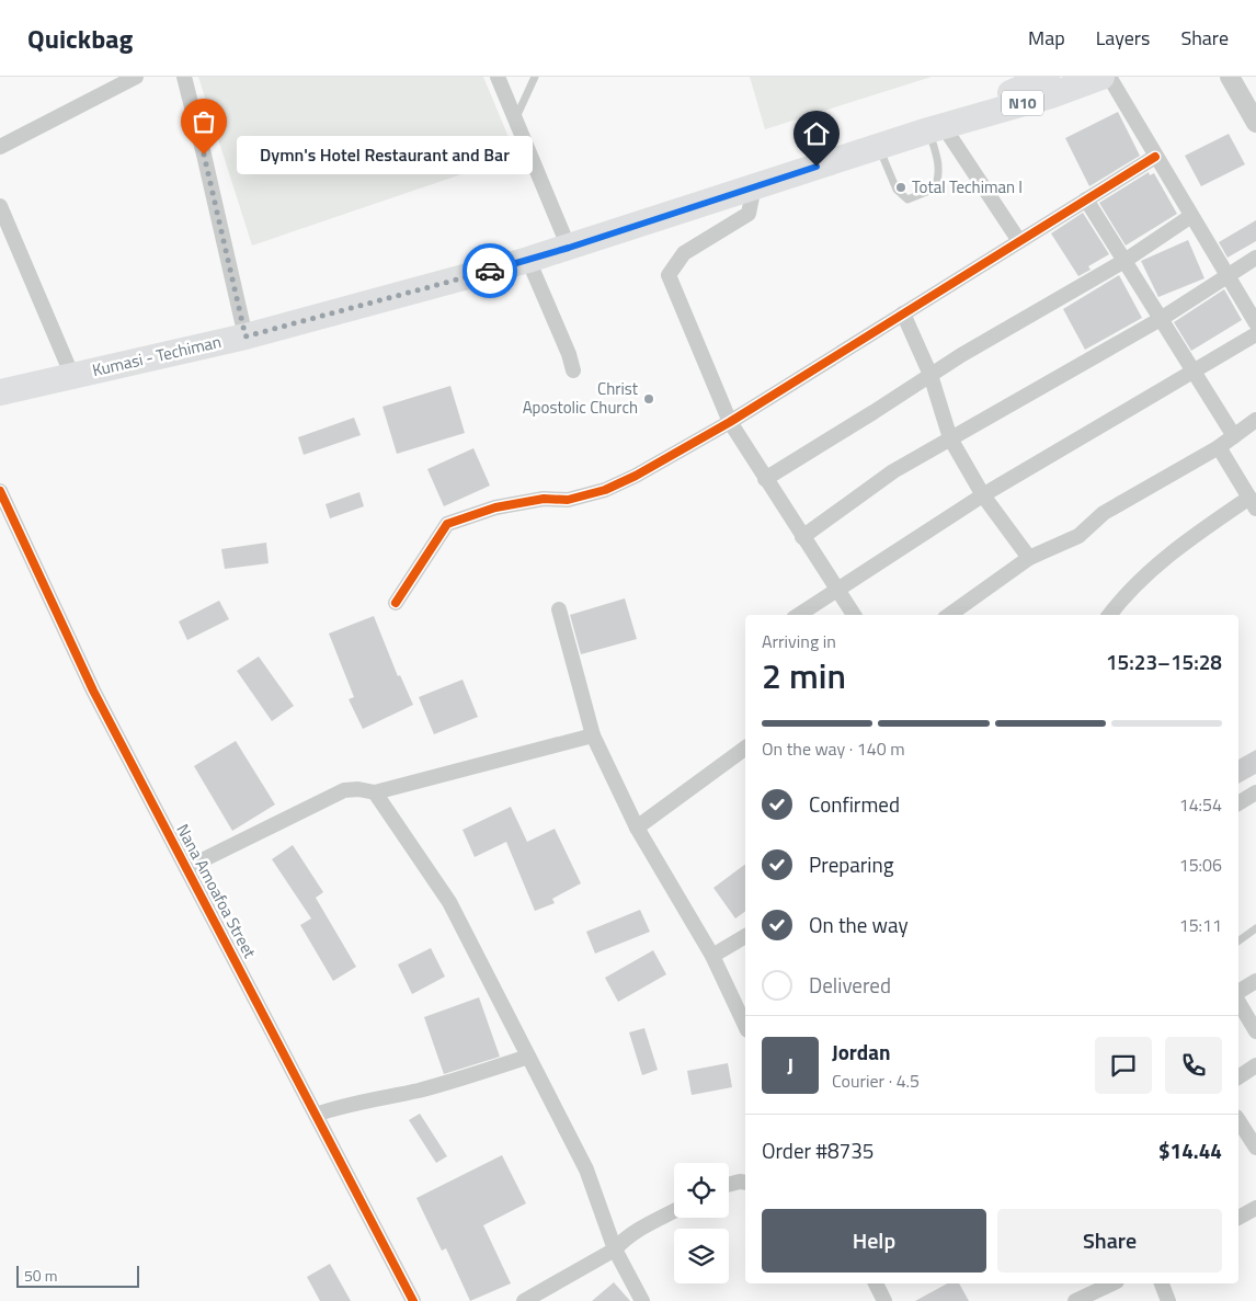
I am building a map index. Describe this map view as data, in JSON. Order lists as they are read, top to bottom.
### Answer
{
  "streets": {
    "highway": ["N10", "Kumasi - Techiman"],
    "street": ["Nana Amoafoa Street"]
  },
  "crossings": [
    ["N10", "Kumasi - Techiman"]
  ],
  "places": ["Dymn's Hotel Restaurant and Bar", "Total Techiman I", "Christ Apostolic Church"],
  "scale_bar": "50 m",
  "page": {
    "header": "Quickbag",
    "nav": ["Map", "Layers", "Share"],
    "bubble": "Dymn's Hotel Restaurant and Bar",
    "heading": ["2 min", "Arriving in", "15:23–15:28"],
    "panel": [
      "Jordan",
      "Courier · 4.5",
      "Order #8735",
      "$14.44"
    ],
    "bar": "On the way · 140 m",
    "list": [
      ["Confirmed", "14:54"],
      ["Preparing", "15:06"],
      ["On the way", "15:11"],
      "Delivered"
    ],
    "round": "J",
    "buttons": ["Help", "Share"],
    "scale": "50 m"
  }
}
